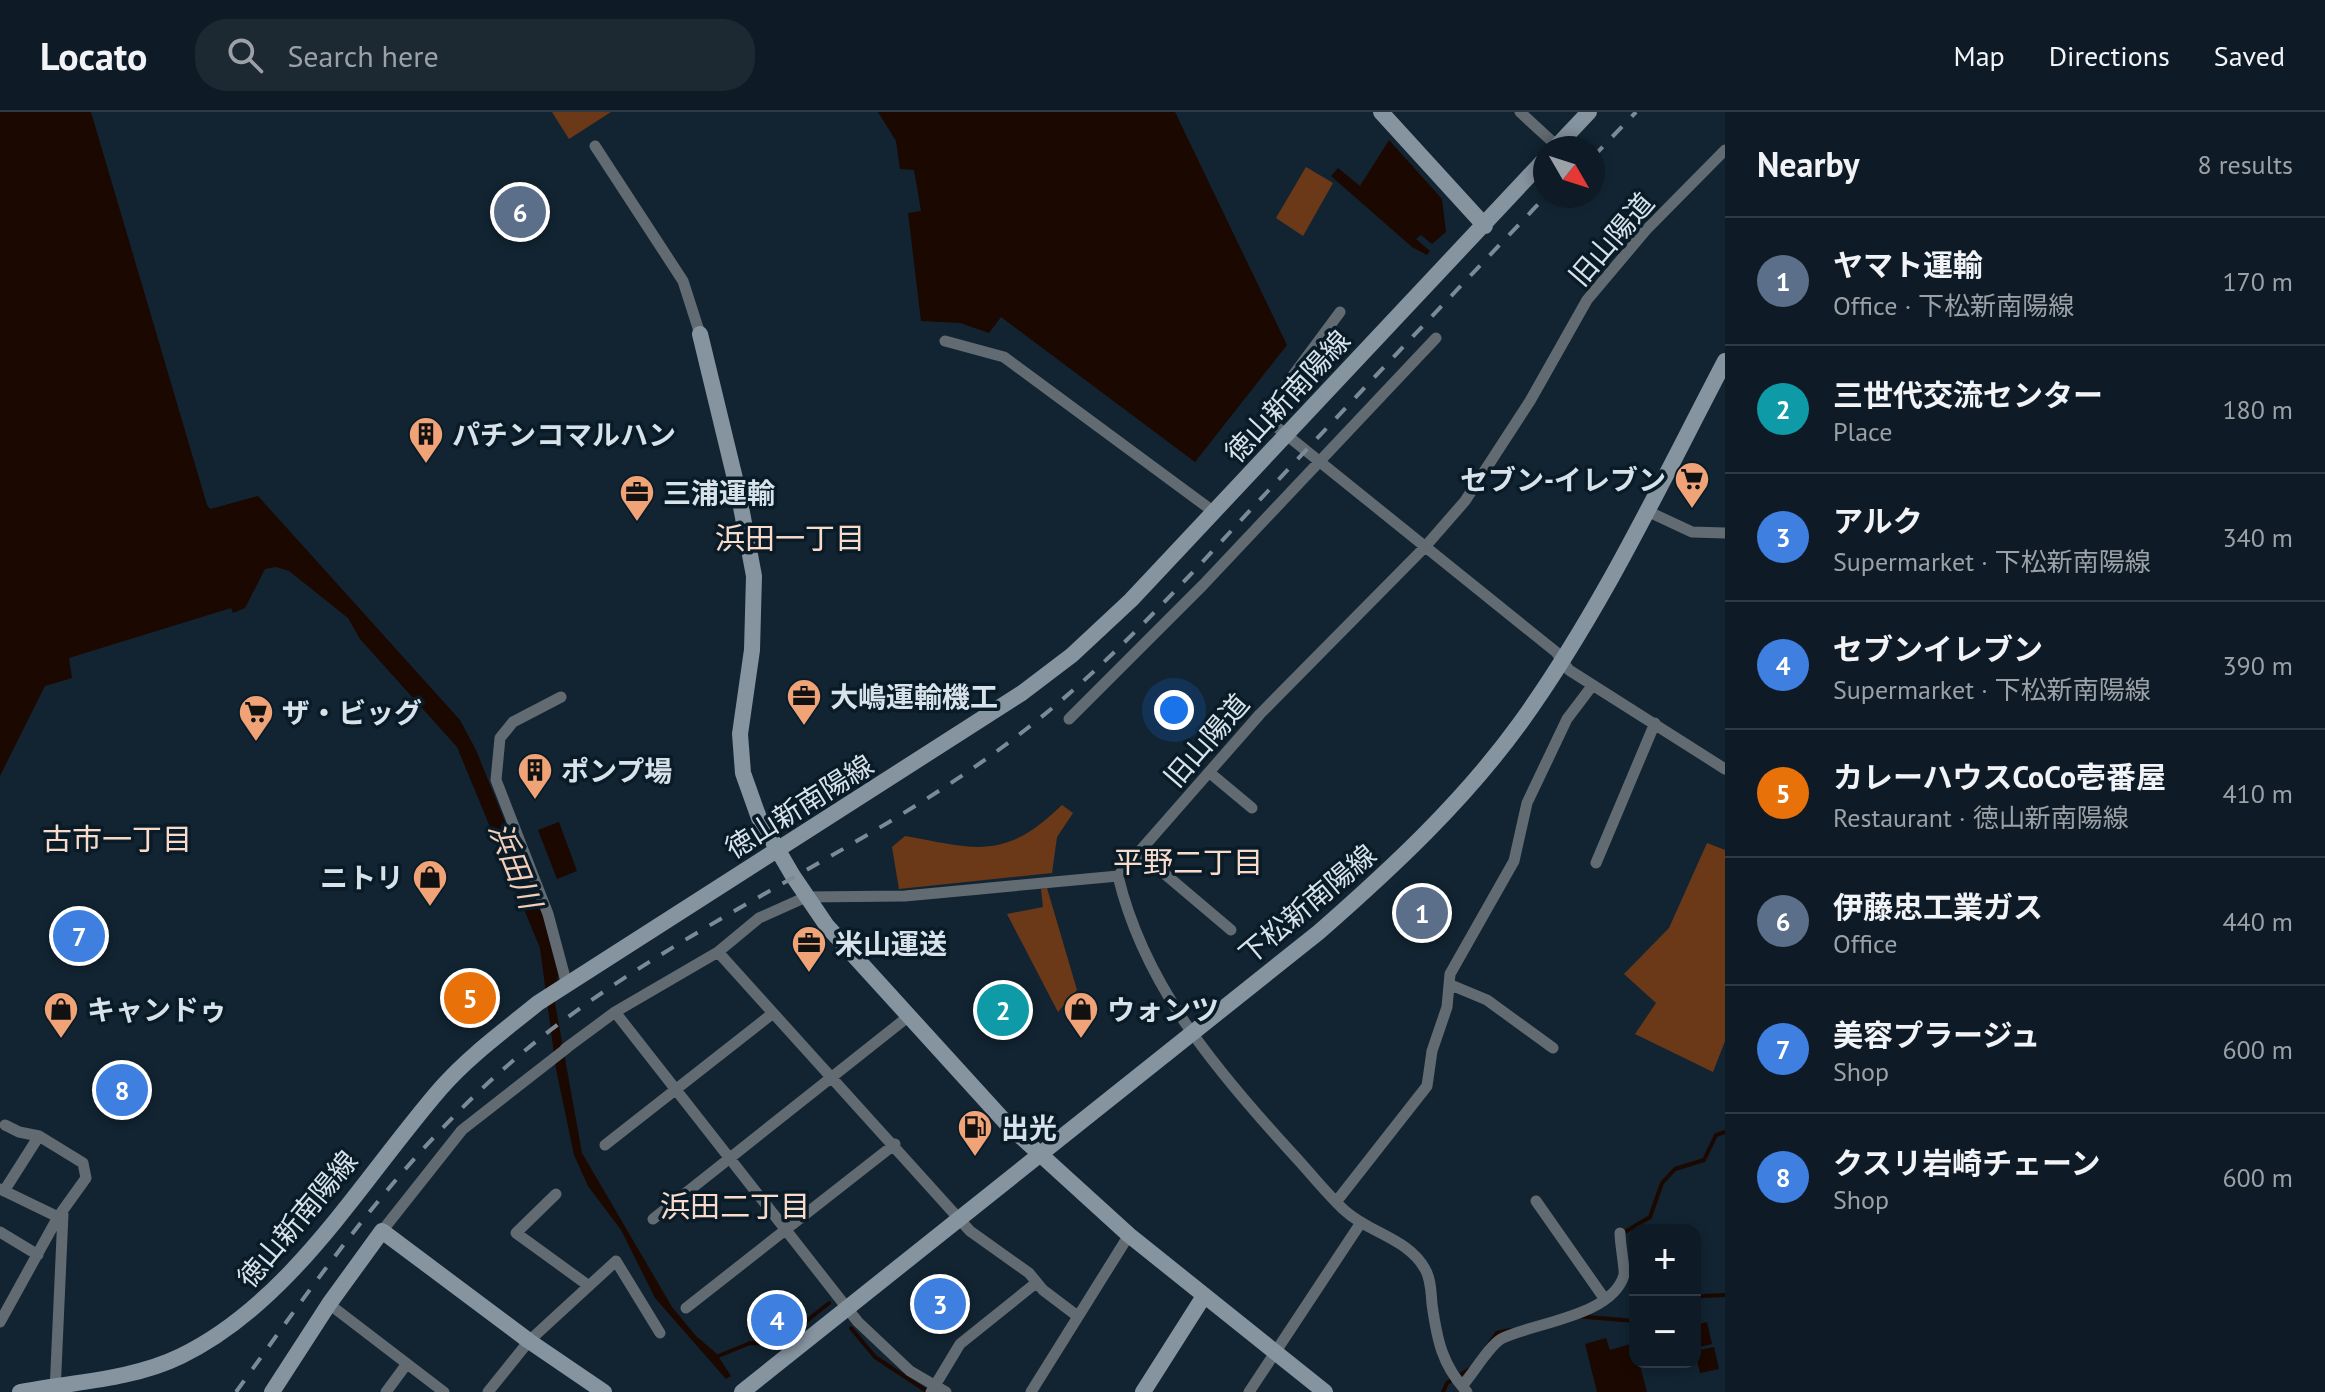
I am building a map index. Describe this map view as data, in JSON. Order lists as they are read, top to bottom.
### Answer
{
  "streets": {
    "main road": ["徳山新南陽線", "下松新南陽線"],
    "street": ["旧山陽道"]
  },
  "districts": [
    "浜田一丁目",
    "古市一丁目",
    "平野二丁目",
    "浜田二丁目"
  ],
  "water": ["浜田川"],
  "places": {
    "building": ["パチンコマルハン", "ポンプ場"],
    "supermarket": ["セブン-イレブン", "ザ・ビッグ"],
    "office": ["三浦運輸", "大嶋運輸機工", "米山運送"],
    "shop": ["ニトリ", "キャンドゥ", "ウォンツ"],
    "fuel station": ["出光"]
  },
  "north": "bottom right",
  "page": {
    "header": "Locato",
    "search": "Search here",
    "nav": ["Map", "Directions", "Saved"],
    "heading": ["Nearby", "8 results"],
    "pins": [
      "6",
      "1",
      "7",
      "5",
      "2",
      "8",
      "3",
      "4"
    ],
    "list": [
      {
        "mark": "1",
        "name": "ヤマト運輸",
        "note": "Office · 下松新南陽線",
        "value": "170 m"
      },
      {
        "mark": "2",
        "name": "三世代交流センター",
        "note": "Place",
        "value": "180 m"
      },
      {
        "mark": "3",
        "name": "アルク",
        "note": "Supermarket · 下松新南陽線",
        "value": "340 m"
      },
      {
        "mark": "4",
        "name": "セブンイレブン",
        "note": "Supermarket · 下松新南陽線",
        "value": "390 m"
      },
      {
        "mark": "5",
        "name": "カレーハウスCoCo壱番屋",
        "note": "Restaurant · 徳山新南陽線",
        "value": "410 m"
      },
      {
        "mark": "6",
        "name": "伊藤忠工業ガス",
        "note": "Office",
        "value": "440 m"
      },
      {
        "mark": "7",
        "name": "美容プラージュ",
        "note": "Shop",
        "value": "600 m"
      },
      {
        "mark": "8",
        "name": "クスリ岩崎チェーン",
        "note": "Shop",
        "value": "600 m"
      }
    ],
    "map_buttons": ["+", "−"]
  }
}
